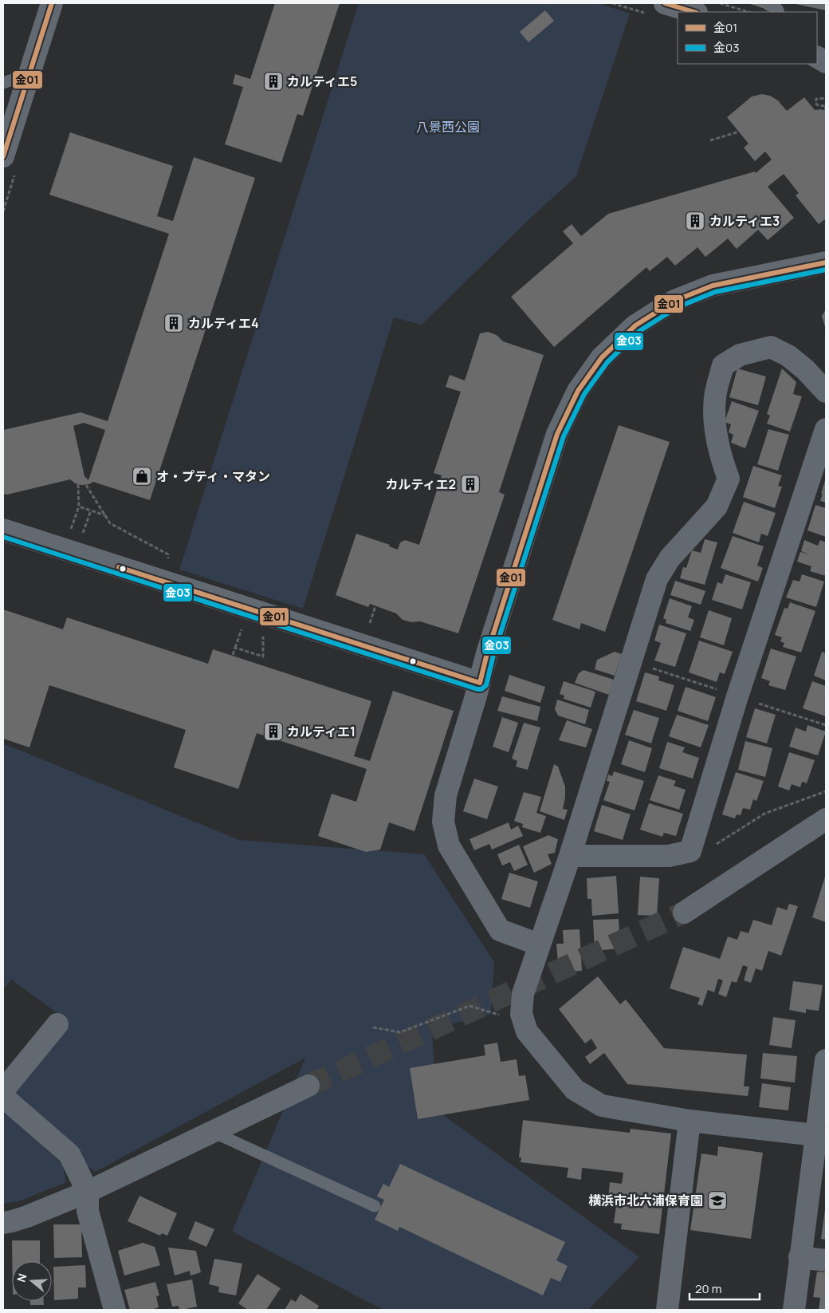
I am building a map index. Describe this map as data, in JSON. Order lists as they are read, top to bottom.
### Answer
{
  "parks": ["八景西公園"],
  "places": {
    "building": [
      "カルティエ5",
      "カルティエ3",
      "カルティエ4",
      "カルティエ2",
      "カルティエ1"
    ],
    "shop": ["オ・プティ・マタン"],
    "school or university": ["横浜市北六浦保育園"]
  },
  "lines": ["transit line 金01", "transit line 金03"],
  "legend": ["金01", "金03"],
  "scale_bar": "20 m",
  "north": "left"
}
